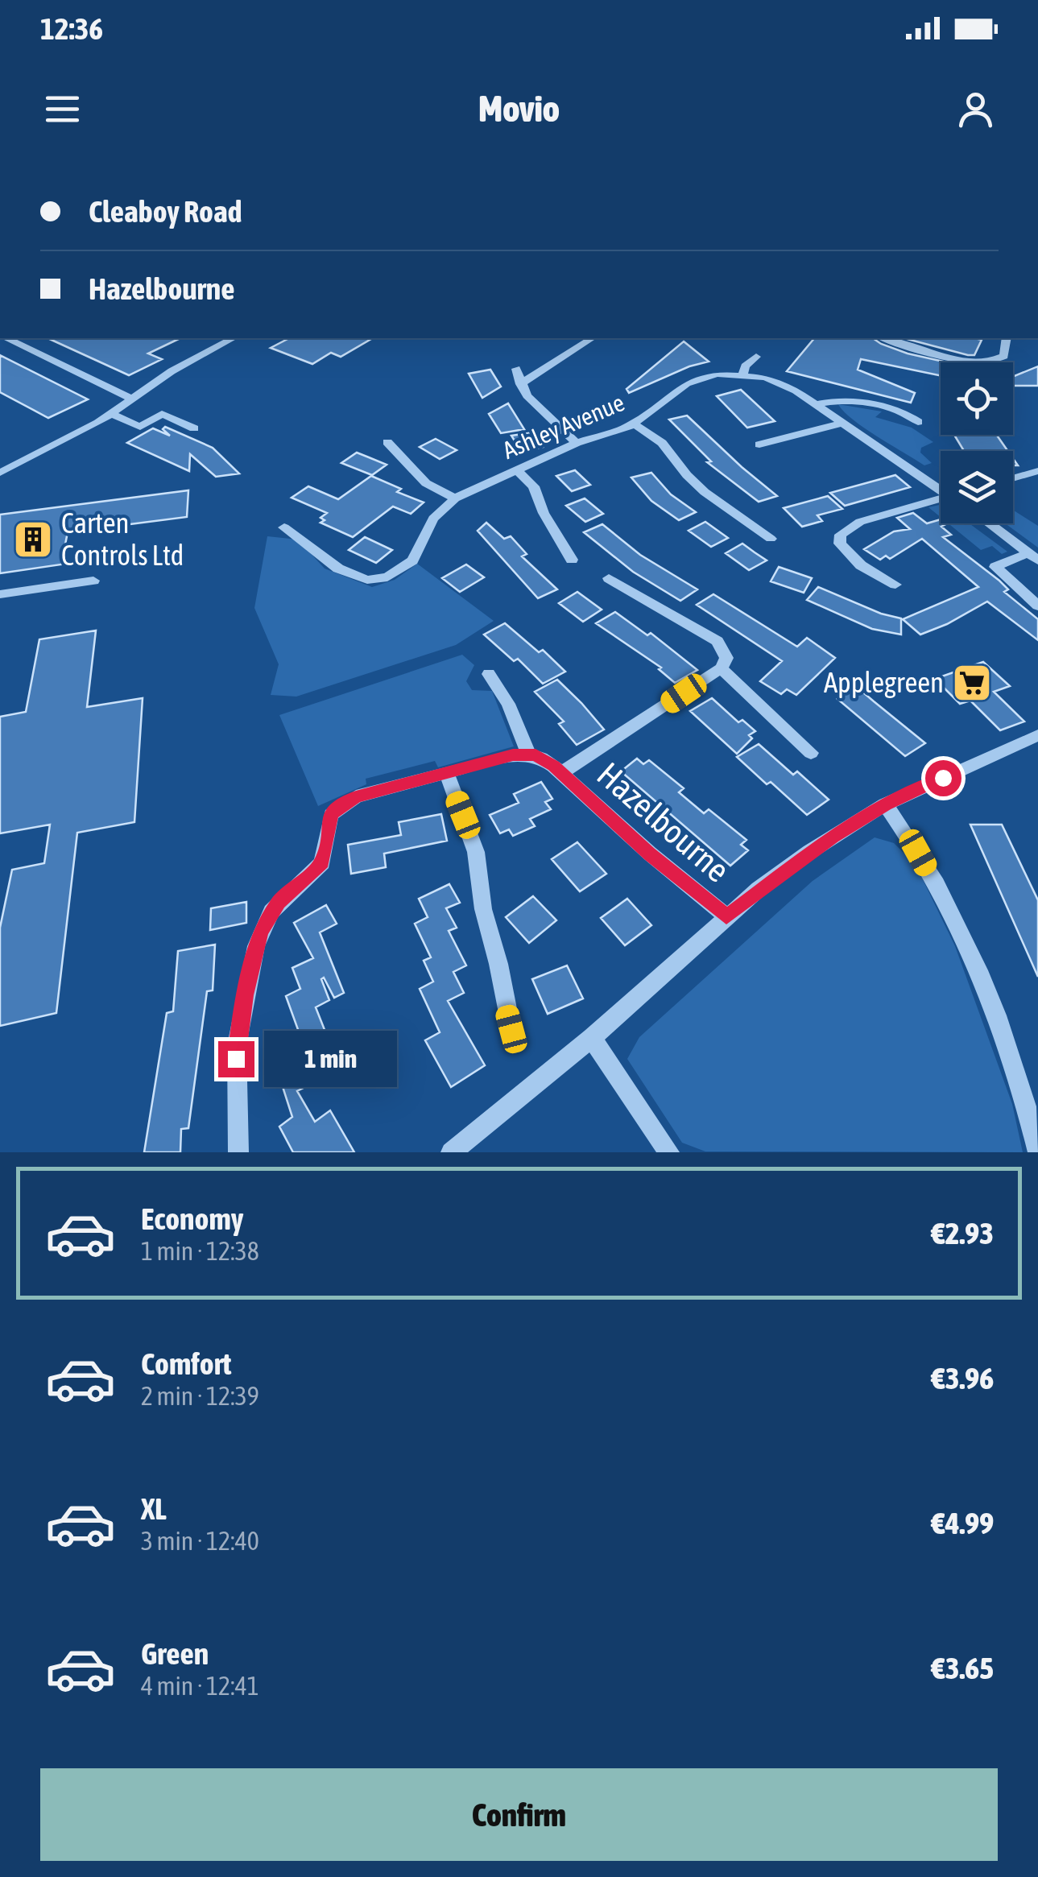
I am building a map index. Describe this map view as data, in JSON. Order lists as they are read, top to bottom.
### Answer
{
  "streets": {
    "street": ["Ashley Avenue", "Hazelbourne"]
  },
  "places": {
    "building": ["Carten Controls Ltd"],
    "supermarket": ["Applegreen"]
  },
  "page": {
    "status": "12:36",
    "header": "Movio",
    "banner": ["Cleaboy Road", "Hazelbourne"],
    "bubble": "1 min",
    "list": [
      {
        "name": "Economy",
        "note": "1 min · 12:38",
        "value": "€2.93"
      },
      {
        "name": "Comfort",
        "note": "2 min · 12:39",
        "value": "€3.96"
      },
      {
        "name": "XL",
        "note": "3 min · 12:40",
        "value": "€4.99"
      },
      {
        "name": "Green",
        "note": "4 min · 12:41",
        "value": "€3.65"
      }
    ],
    "buttons": "Confirm"
  }
}
